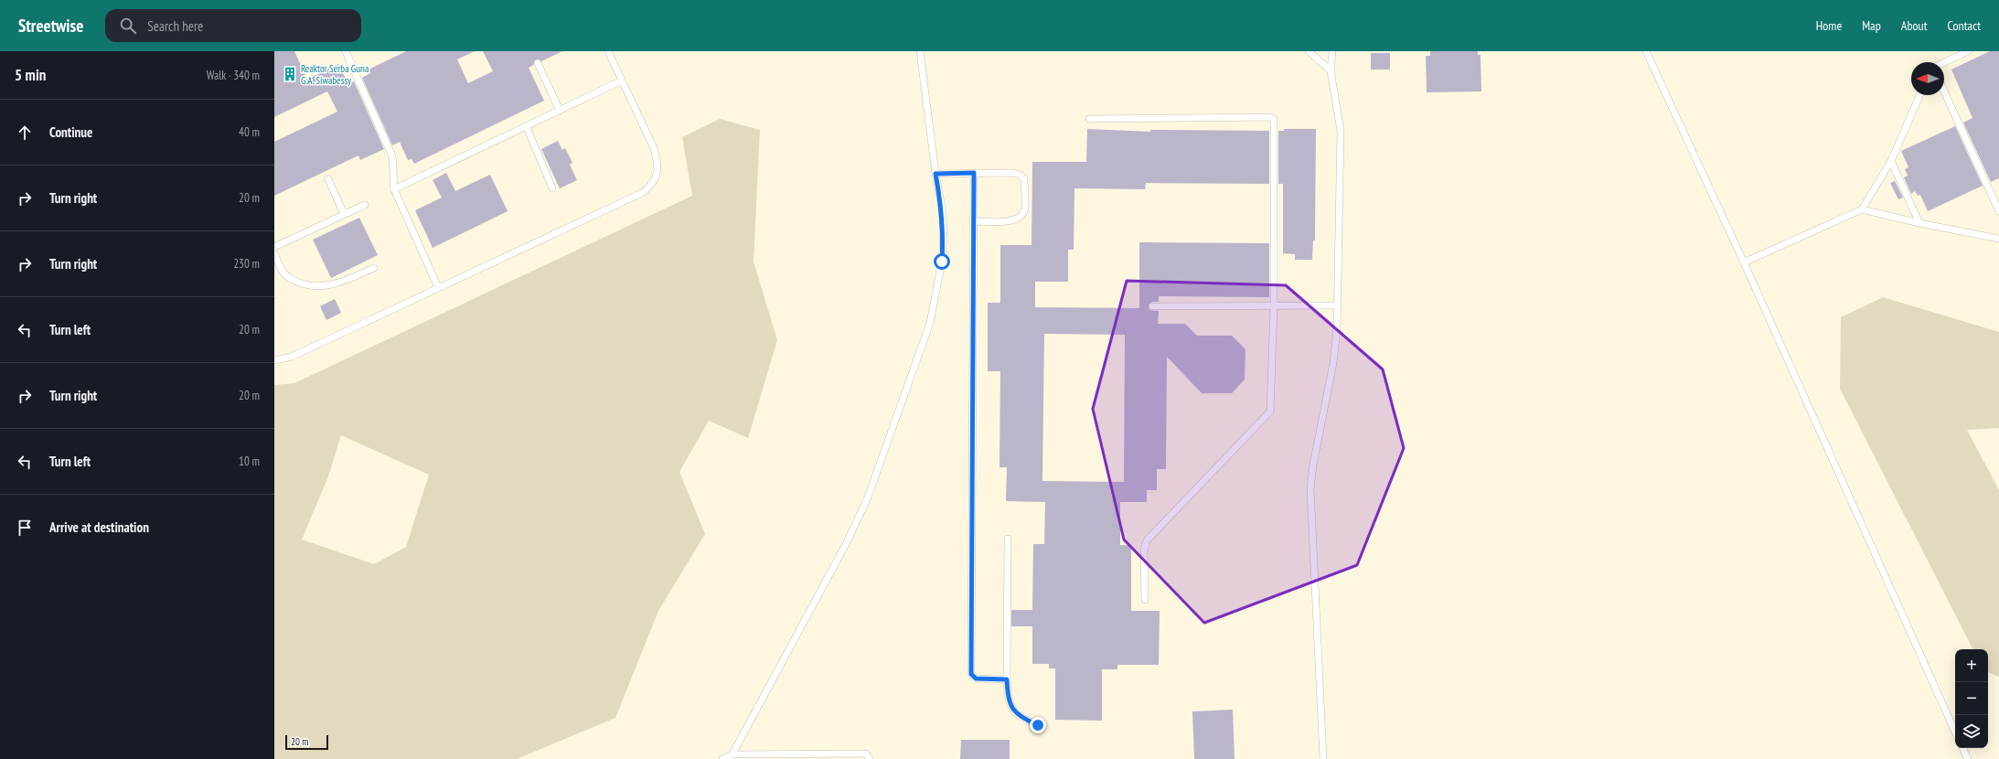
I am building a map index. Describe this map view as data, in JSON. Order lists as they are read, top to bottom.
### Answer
{
  "places": {
    "building": ["Reaktor Serba Guna G.A. Siwabessy"]
  },
  "scale_bar": "20 m",
  "north": "left",
  "page": {
    "header": "Streetwise",
    "search": "Search here",
    "nav": [
      "Home",
      "Map",
      "About",
      "Contact"
    ],
    "heading": ["5 min", "Walk · 340 m"],
    "list": [
      ["Continue", "40 m"],
      ["Turn right", "20 m"],
      ["Turn right", "230 m"],
      ["Turn left", "20 m"],
      ["Turn right", "20 m"],
      ["Turn left", "10 m"],
      "Arrive at destination"
    ],
    "map_buttons": ["+", "−"],
    "scale": "20 m"
  }
}
